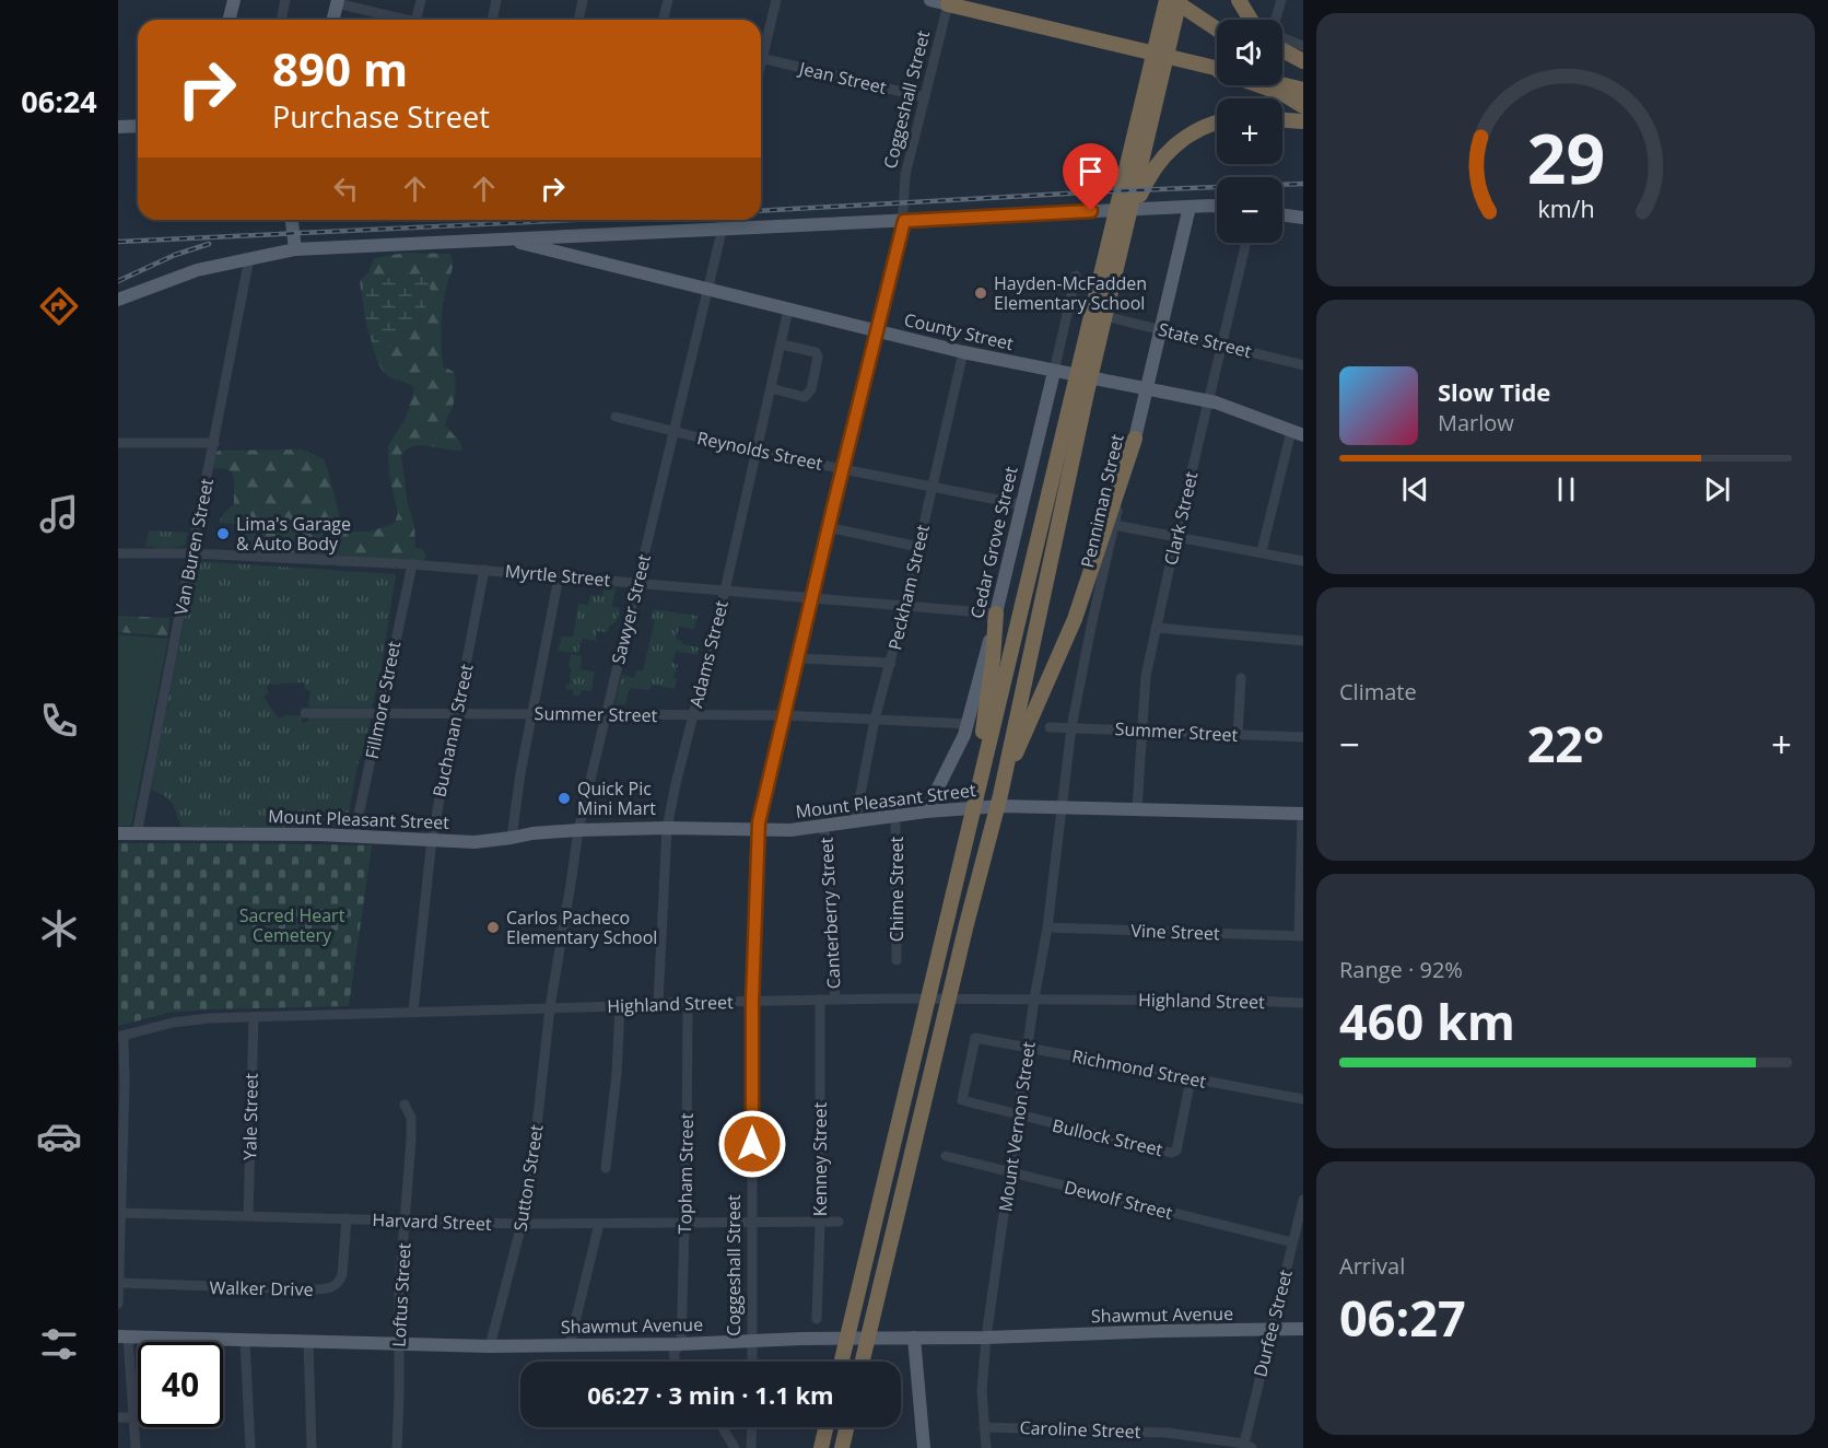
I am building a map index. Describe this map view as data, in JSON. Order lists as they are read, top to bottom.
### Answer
{
  "streets": {
    "main road": [
      "County Street",
      "Penniman Street",
      "Cedar Grove Street",
      "Mount Pleasant Street",
      "Shawmut Avenue"
    ],
    "street": [
      "Jean Street",
      "Coggeshall Street",
      "State Street",
      "Reynolds Street",
      "Clark Street",
      "Van Buren Street",
      "Myrtle Street",
      "Peckham Street",
      "Sawyer Street",
      "Adams Street",
      "Fillmore Street",
      "Summer Street",
      "Buchanan Street",
      "Chime Street",
      "Canterberry Street",
      "Vine Street",
      "Highland Street",
      "Richmond Street",
      "Yale Street",
      "Mount Vernon Street",
      "Bullock Street",
      "Kenney Street",
      "Topham Street",
      "Sutton Street",
      "Dewolf Street",
      "Harvard Street",
      "Walker Drive",
      "Loftus Street",
      "Durfee Street",
      "Caroline Street"
    ]
  },
  "crossings": [
    ["Jean Street", "Coggeshall Street"],
    ["Coggeshall Street", "County Street"],
    ["Coggeshall Street", "Reynolds Street"],
    ["Coggeshall Street", "Myrtle Street"],
    ["Coggeshall Street", "Summer Street"],
    ["Coggeshall Street", "Mount Pleasant Street"],
    ["Coggeshall Street", "Highland Street"],
    ["Coggeshall Street", "Harvard Street"],
    ["Coggeshall Street", "Shawmut Avenue"],
    ["County Street", "Penniman Street"],
    ["County Street", "Clark Street"],
    ["County Street", "Cedar Grove Street"],
    ["County Street", "Peckham Street"],
    ["County Street", "Sawyer Street"],
    ["County Street", "Adams Street"],
    ["State Street", "Penniman Street"],
    ["State Street", "Clark Street"],
    ["State Street", "Cedar Grove Street"],
    ["Reynolds Street", "Cedar Grove Street"],
    ["Reynolds Street", "Peckham Street"],
    ["Reynolds Street", "Sawyer Street"],
    ["Reynolds Street", "Adams Street"],
    ["Penniman Street", "Summer Street"],
    ["Penniman Street", "Mount Pleasant Street"],
    ["Penniman Street", "Mount Vernon Street"],
    ["Clark Street", "Summer Street"],
    ["Clark Street", "Mount Pleasant Street"],
    ["Cedar Grove Street", "Myrtle Street"],
    ["Cedar Grove Street", "Summer Street"],
    ["Cedar Grove Street", "Mount Pleasant Street"],
    ["Van Buren Street", "Myrtle Street"],
    ["Van Buren Street", "Mount Pleasant Street"],
    ["Myrtle Street", "Peckham Street"],
    ["Myrtle Street", "Sawyer Street"],
    ["Myrtle Street", "Adams Street"],
    ["Myrtle Street", "Fillmore Street"],
    ["Myrtle Street", "Buchanan Street"],
    ["Peckham Street", "Summer Street"],
    ["Peckham Street", "Mount Pleasant Street"],
    ["Sawyer Street", "Summer Street"],
    ["Sawyer Street", "Mount Pleasant Street"],
    ["Sawyer Street", "Highland Street"],
    ["Sawyer Street", "Sutton Street"],
    ["Adams Street", "Summer Street"],
    ["Adams Street", "Mount Pleasant Street"],
    ["Adams Street", "Highland Street"],
    ["Fillmore Street", "Summer Street"],
    ["Fillmore Street", "Mount Pleasant Street"],
    ["Summer Street", "Buchanan Street"],
    ["Buchanan Street", "Mount Pleasant Street"],
    ["Buchanan Street", "Highland Street"],
    ["Mount Pleasant Street", "Chime Street"],
    ["Mount Pleasant Street", "Canterberry Street"],
    ["Mount Pleasant Street", "Mount Vernon Street"],
    ["Canterberry Street", "Highland Street"],
    ["Vine Street", "Mount Vernon Street"],
    ["Highland Street", "Yale Street"],
    ["Highland Street", "Mount Vernon Street"],
    ["Highland Street", "Kenney Street"],
    ["Highland Street", "Topham Street"],
    ["Highland Street", "Sutton Street"],
    ["Richmond Street", "Mount Vernon Street"],
    ["Richmond Street", "Bullock Street"],
    ["Yale Street", "Harvard Street"],
    ["Mount Vernon Street", "Bullock Street"],
    ["Mount Vernon Street", "Dewolf Street"],
    ["Mount Vernon Street", "Shawmut Avenue"],
    ["Mount Vernon Street", "Caroline Street"],
    ["Kenney Street", "Harvard Street"],
    ["Topham Street", "Harvard Street"],
    ["Topham Street", "Shawmut Avenue"],
    ["Sutton Street", "Harvard Street"],
    ["Sutton Street", "Shawmut Avenue"],
    ["Dewolf Street", "Durfee Street"],
    ["Harvard Street", "Walker Drive"],
    ["Harvard Street", "Loftus Street"],
    ["Loftus Street", "Shawmut Avenue"],
    ["Shawmut Avenue", "Durfee Street"],
    ["Durfee Street", "Caroline Street"]
  ],
  "parks": ["Sacred Heart Cemetery"],
  "places": [
    "Hayden-McFadden Elementary School",
    "Lima's Garage & Auto Body",
    "Quick Pic Mini Mart",
    "Carlos Pacheco Elementary School"
  ],
  "page": {
    "tabs": "06:24",
    "map_buttons": ["+", "−"],
    "turn": ["890 m", "Purchase Street"],
    "song": ["Slow Tide", "Marlow"],
    "tile": [
      "Climate",
      ["Range · 92%", "460 km"],
      ["Arrival", "06:27"]
    ],
    "heat": ["−", "22°", "+"],
    "limit": "40",
    "trip": "06:27 · 3 min · 1.1 km",
    "gauge": ["29", "km/h"]
  }
}
